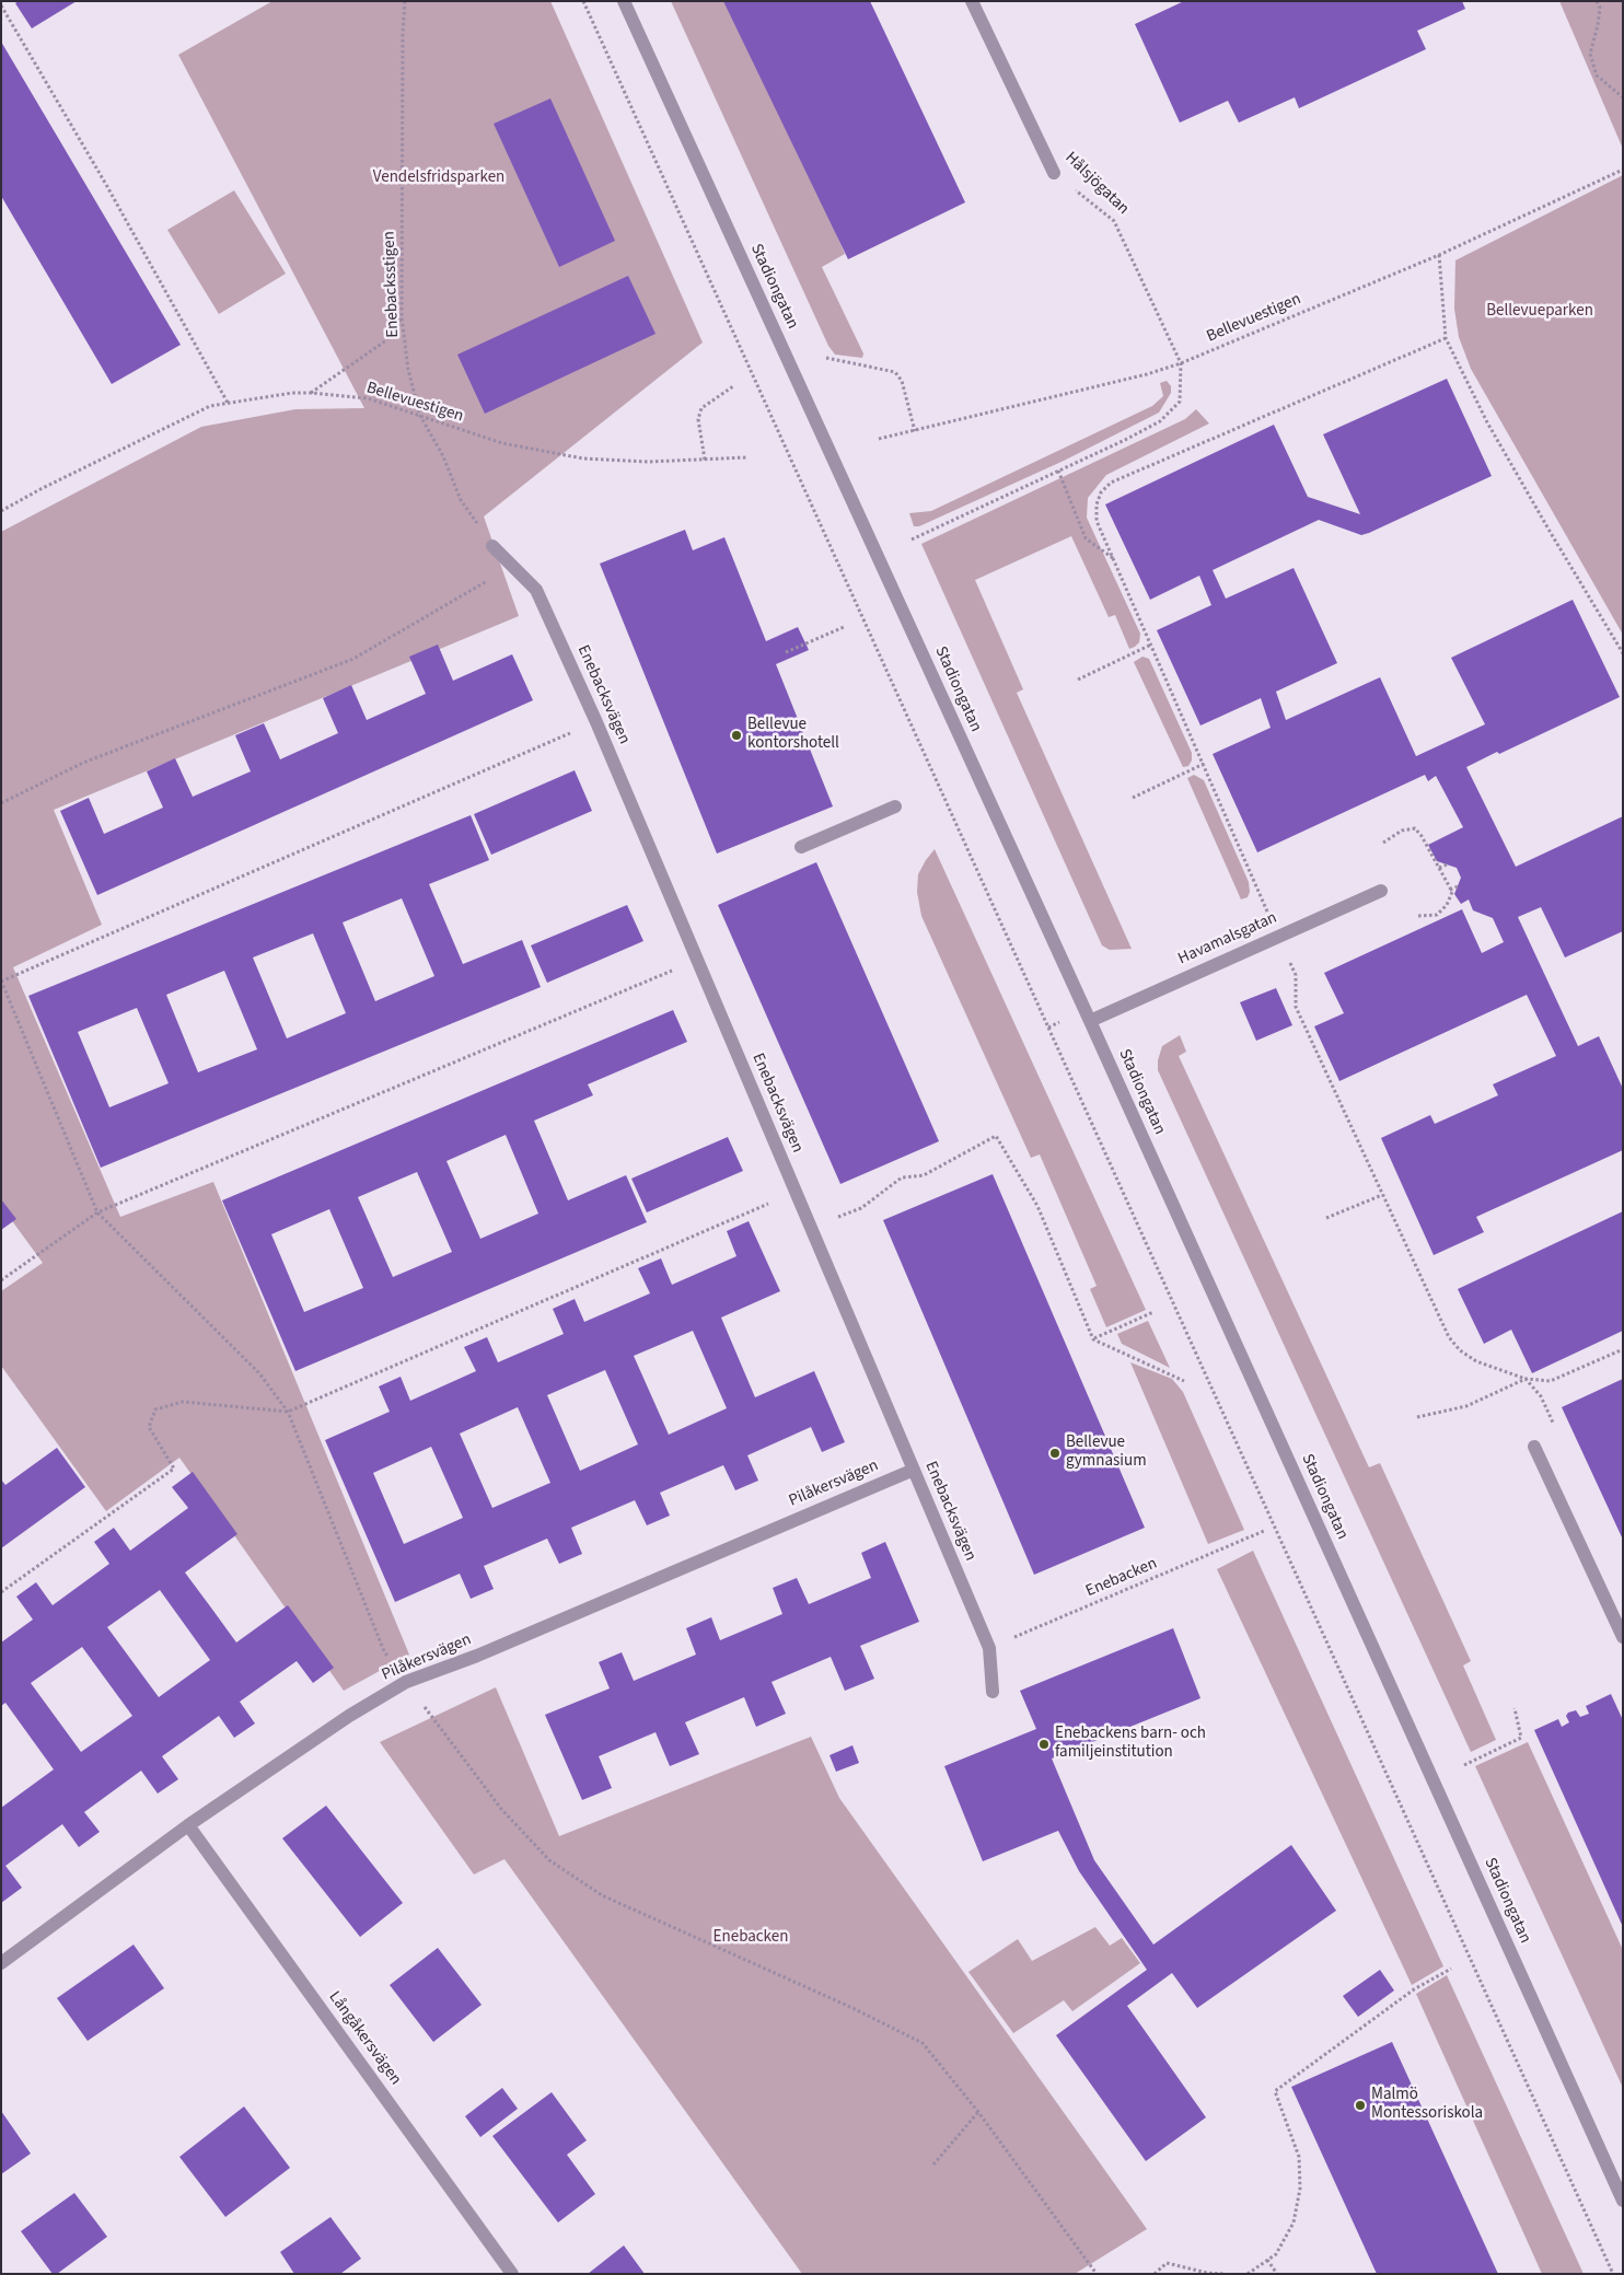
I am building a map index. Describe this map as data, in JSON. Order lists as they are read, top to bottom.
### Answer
{
  "streets": {
    "street": [
      "Hålsjögatan",
      "Stadiongatan",
      "Enebacksvägen",
      "Havamalsgatan",
      "Pilåkersvägen",
      "Långåkersvägen"
    ],
    "path": ["Enebacksstigen", "Bellevuestigen", "Enebacken"]
  },
  "crossings": [
    ["Hålsjögatan", "Bellevuestigen"],
    ["Enebacksstigen", "Bellevuestigen"],
    ["Enebacksstigen", "Enebacksvägen"],
    ["Stadiongatan", "Havamalsgatan"],
    ["Enebacksvägen", "Pilåkersvägen"],
    ["Enebacksvägen", "Enebacken"],
    ["Pilåkersvägen", "Långåkersvägen"]
  ],
  "parks": ["Vendelsfridsparken", "Bellevueparken", "Enebacken"],
  "places": [
    "Bellevue kontorshotell",
    "Bellevue gymnasium",
    "Enebackens barn- och familjeinstitution",
    "Malmö Montessoriskola"
  ]
}
